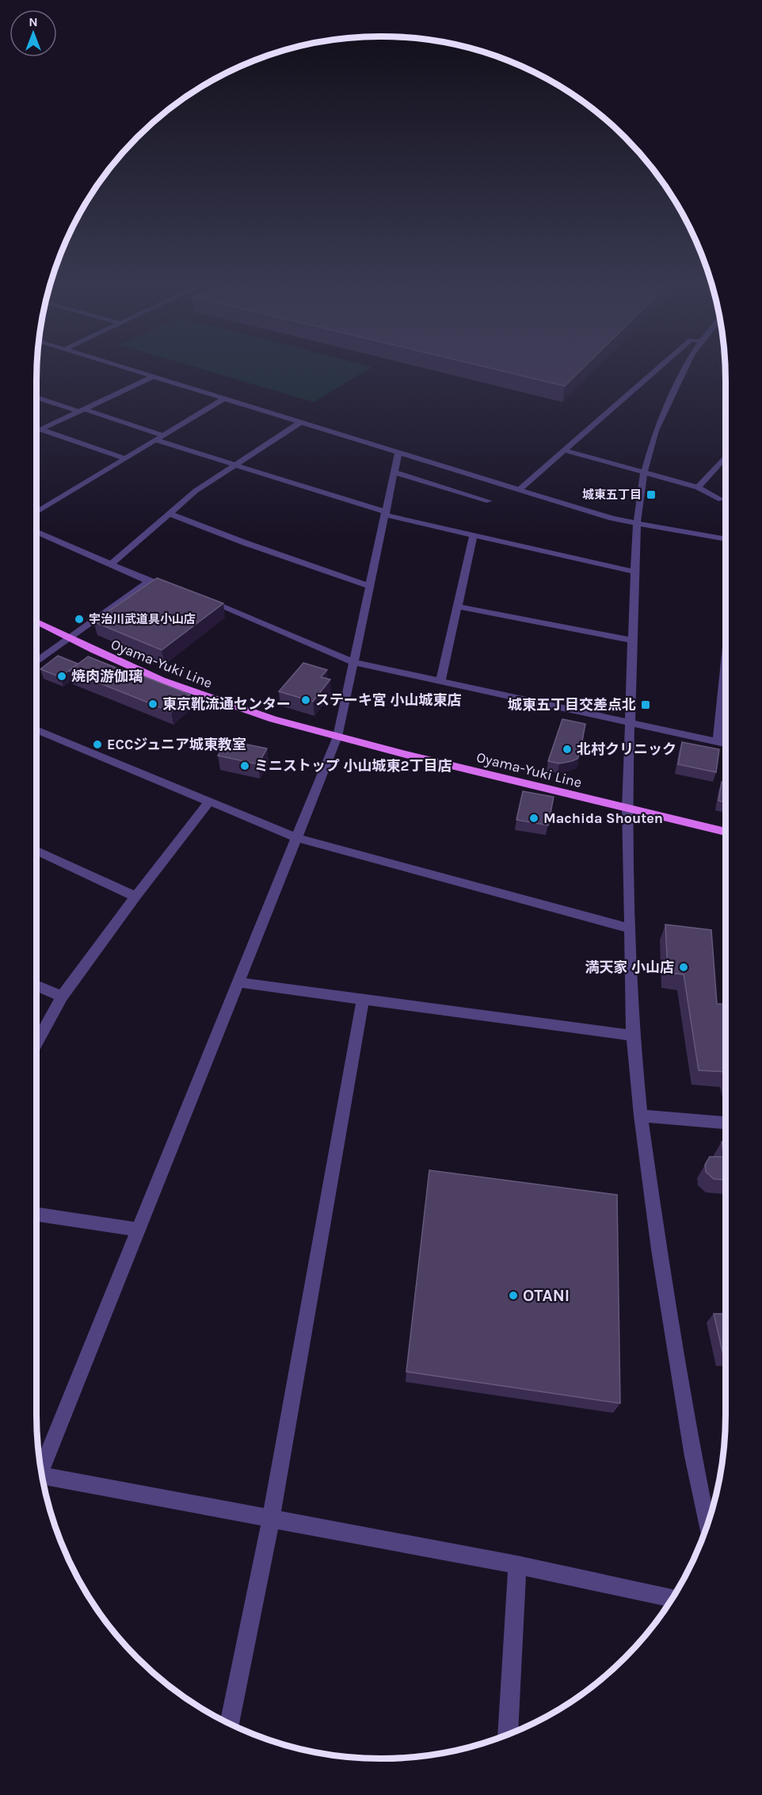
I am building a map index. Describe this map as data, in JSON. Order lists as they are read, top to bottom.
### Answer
{
  "streets": {
    "main road": ["Oyama-Yuki Line"]
  },
  "places": {
    "transit": ["城東五丁目", "城東五丁目交差点北"],
    "other": [
      "宇治川武道具小山店",
      "焼肉游伽璃",
      "ステーキ宮 小山城東店",
      "東京靴流通センター",
      "ECCジュニア城東教室",
      "北村クリニック",
      "ミニストップ 小山城東2丁目店",
      "Machida Shouten",
      "満天家 小山店",
      "OTANI"
    ]
  },
  "north": "top"
}
